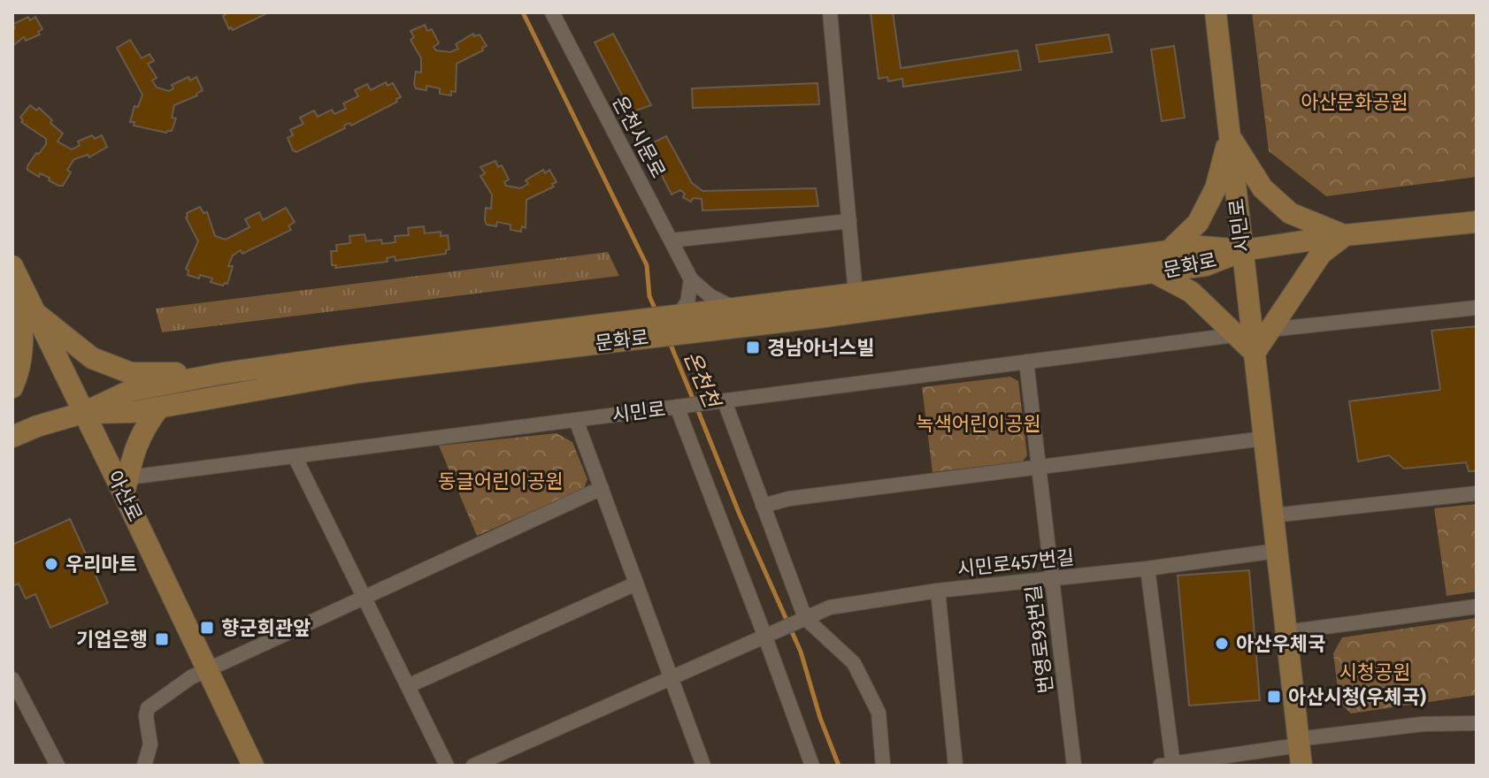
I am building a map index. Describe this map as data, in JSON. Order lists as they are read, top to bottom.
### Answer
{
  "streets": {
    "main road": ["시민로", "문화로", "아산로"],
    "street": ["온천시문로", "시민로457번길", "번영로93번길"]
  },
  "crossings": [
    ["시민로", "문화로"],
    ["시민로", "아산로"],
    ["시민로", "시민로457번길"],
    ["시민로", "번영로93번길"],
    ["문화로", "아산로"],
    ["시민로457번길", "번영로93번길"]
  ],
  "water": ["온천천"],
  "parks": [
    "아산문화공원",
    "녹색어린이공원",
    "동글어린이공원",
    "시청공원"
  ],
  "places": {
    "transit": [
      "경남아너스빌",
      "향군회관앞",
      "기업은행",
      "아산시청(우체국)"
    ],
    "other": ["우리마트", "아산우체국"]
  }
}
